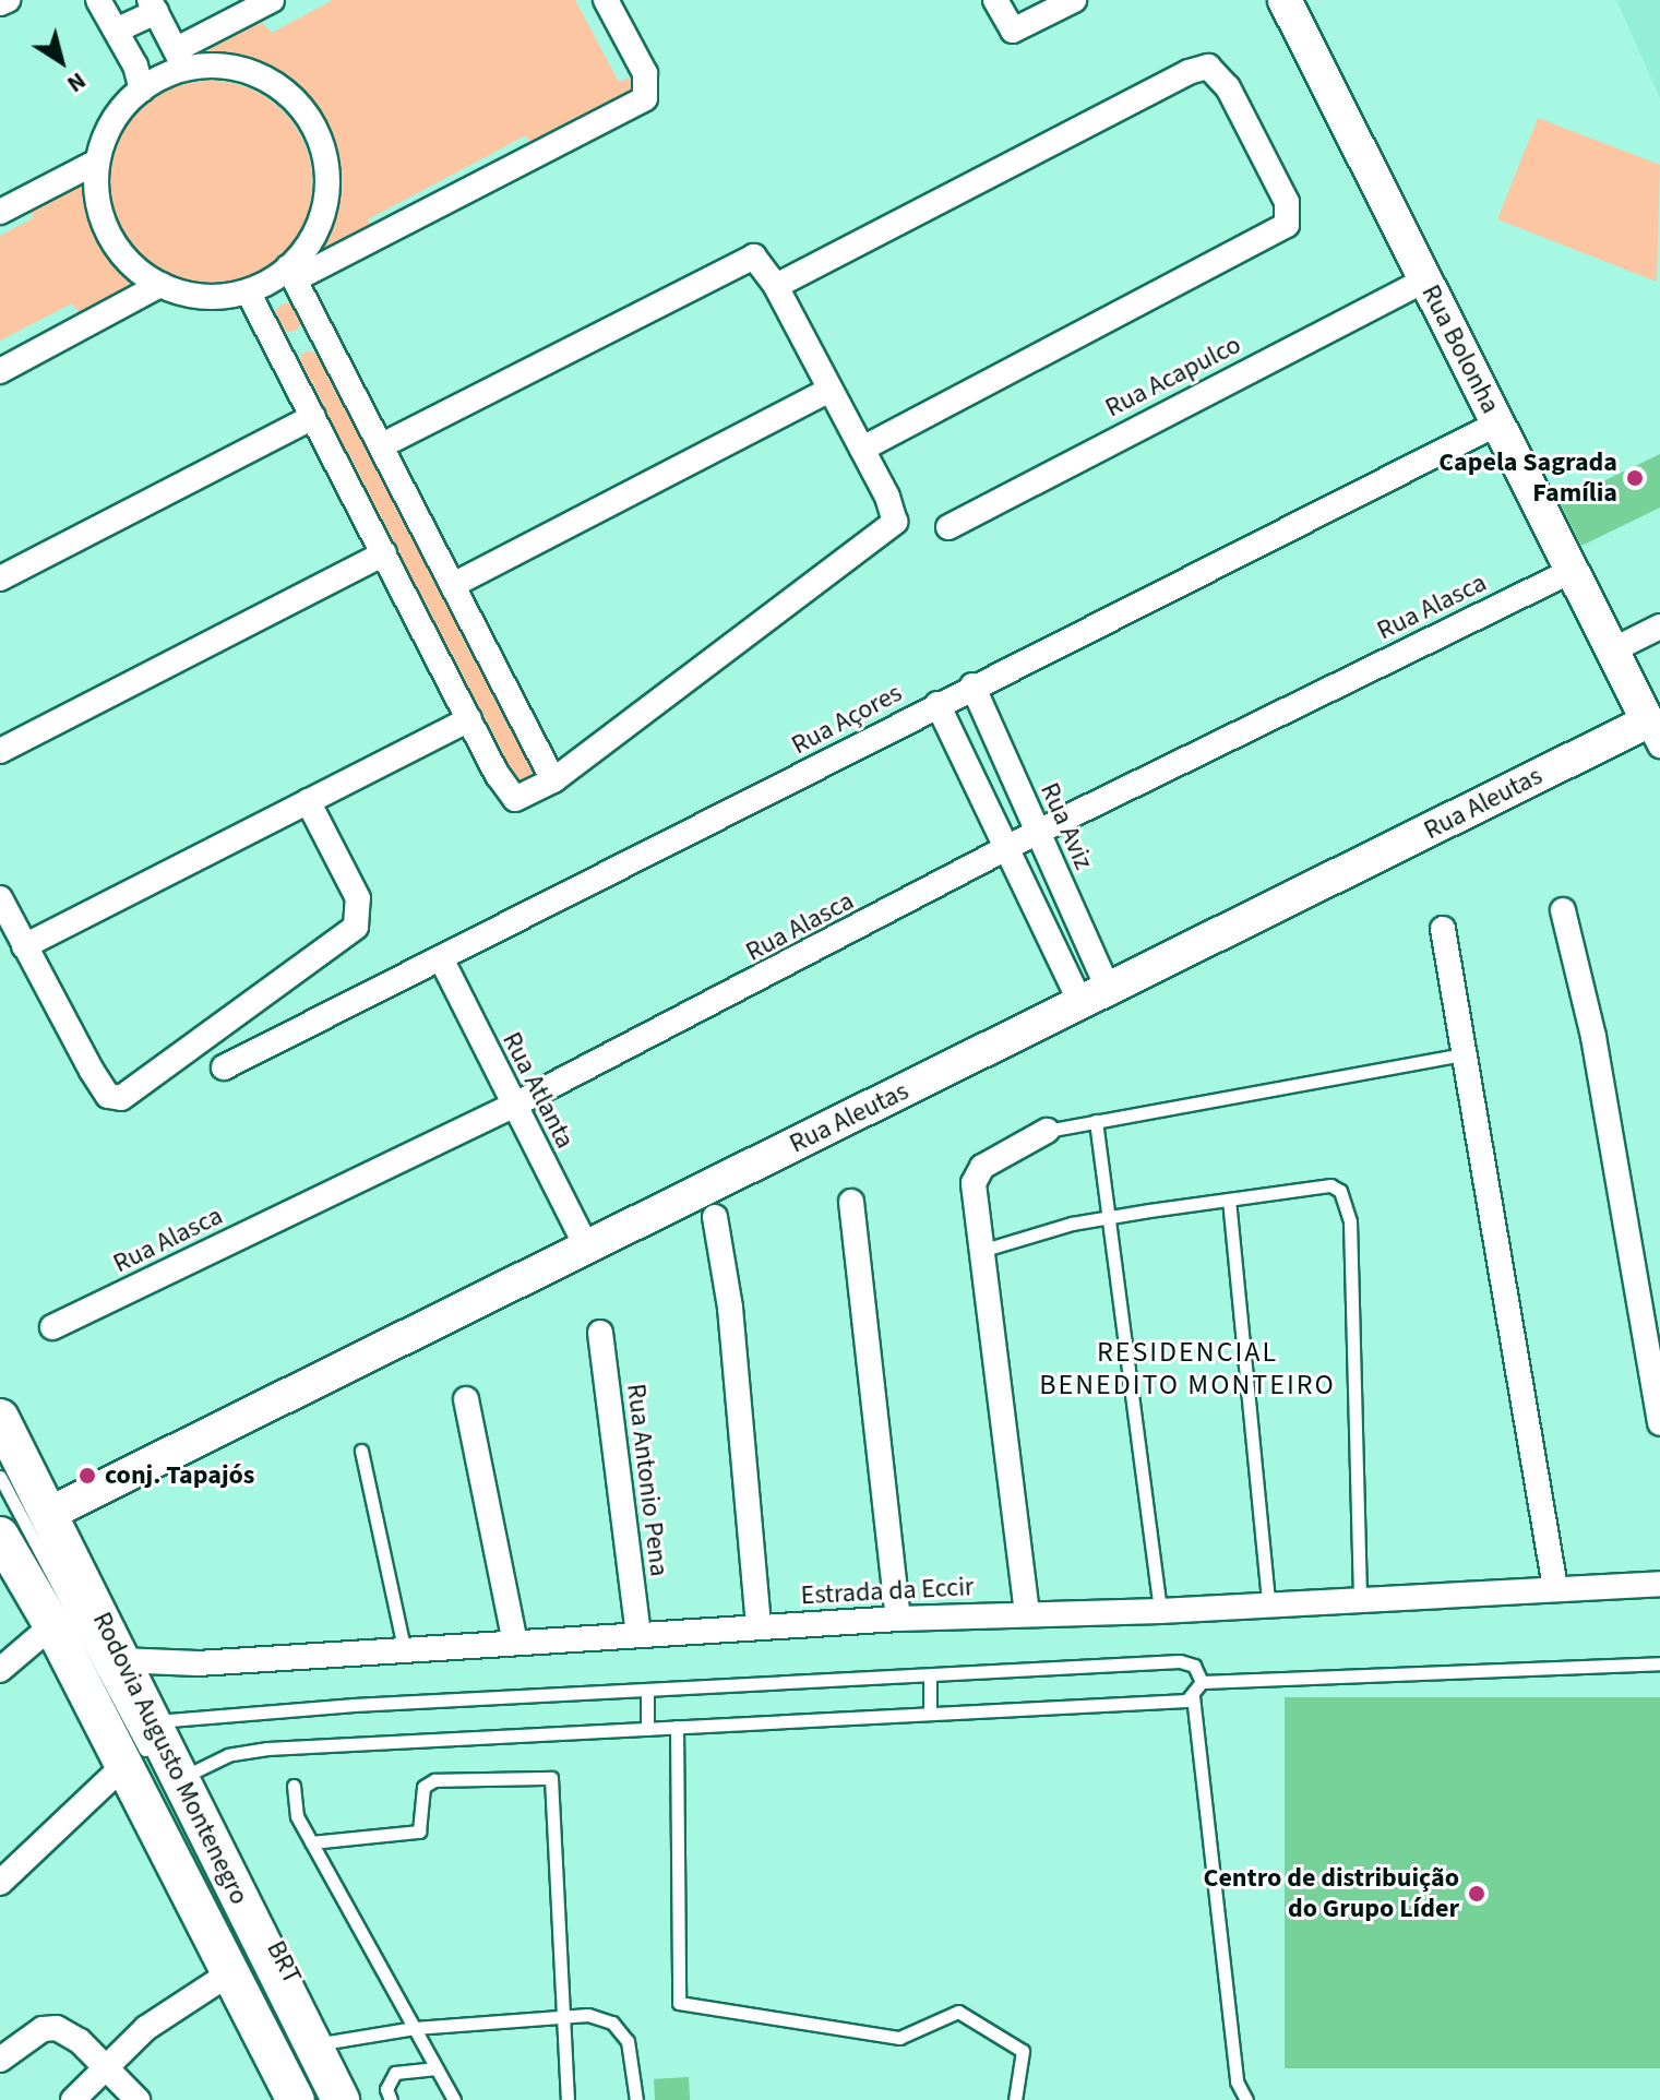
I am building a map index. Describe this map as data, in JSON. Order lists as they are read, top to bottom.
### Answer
{
  "streets": {
    "main road": ["Rodovia Augusto Montenegro"],
    "street": [
      "Rua Bolonha",
      "Rua Acapulco",
      "Rua Alasca",
      "Rua Açores",
      "Rua Aleutas",
      "Rua Aviz",
      "Rua Atlanta",
      "Rua Antonio Pena",
      "Estrada da Eccir"
    ],
    "lane": ["BRT"]
  },
  "crossings": [
    ["Rua Bolonha", "Rua Acapulco"],
    ["Rua Bolonha", "Rua Alasca"],
    ["Rua Bolonha", "Rua Açores"],
    ["Rua Bolonha", "Rua Aleutas"],
    ["Rua Alasca", "Rua Aviz"],
    ["Rua Alasca", "Rua Atlanta"],
    ["Rua Açores", "Rua Aviz"],
    ["Rua Açores", "Rua Atlanta"],
    ["Rua Aleutas", "Rua Aviz"],
    ["Rua Aleutas", "Rua Atlanta"],
    ["Rua Aleutas", "Rodovia Augusto Montenegro"],
    ["Rua Antonio Pena", "Estrada da Eccir"],
    ["Estrada da Eccir", "Rodovia Augusto Montenegro"]
  ],
  "districts": ["RESIDENCIAL BENEDITO MONTEIRO"],
  "places": ["Capela Sagrada Família", "conj. Tapajós", "Centro de distribuição do Grupo Líder"],
  "north": "bottom right"
}
